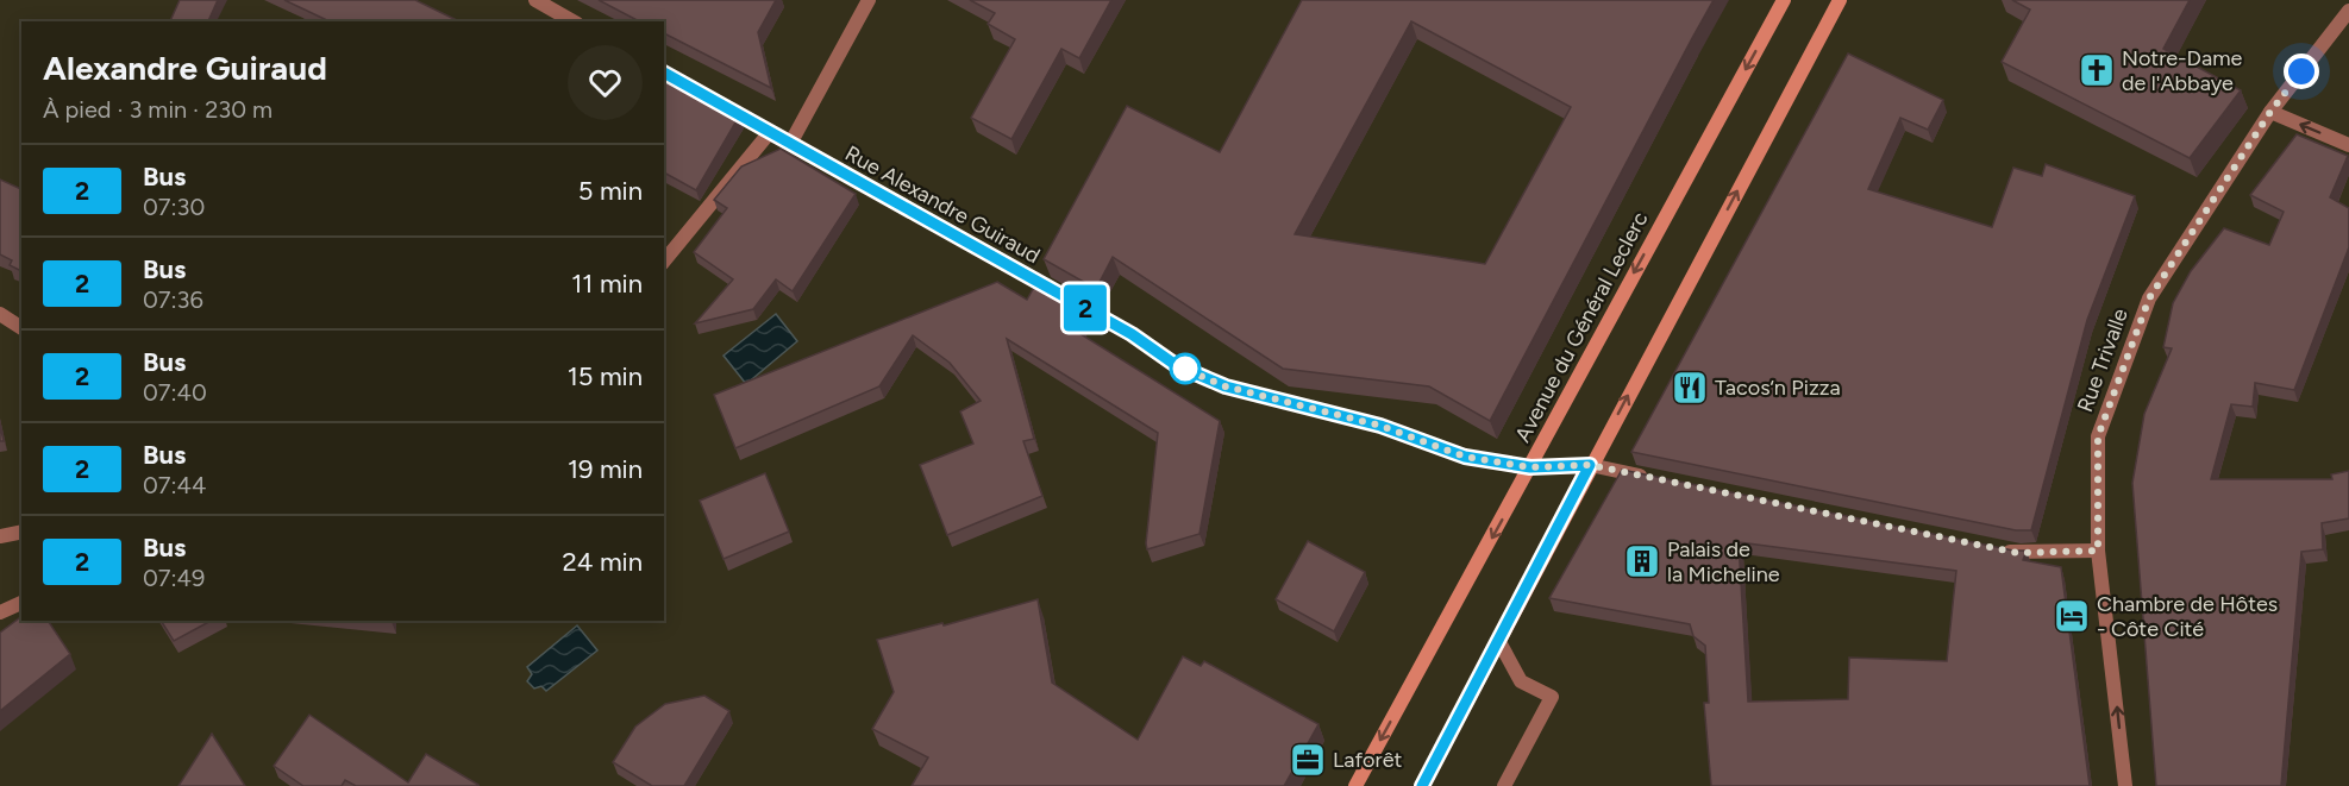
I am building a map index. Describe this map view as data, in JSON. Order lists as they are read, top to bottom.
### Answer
{
  "streets": {
    "main road": ["Avenue du Général Leclerc"],
    "street": ["Rue Alexandre Guiraud", "Rue Trivalle"]
  },
  "crossings": [
    ["Rue Alexandre Guiraud", "Avenue du Général Leclerc"]
  ],
  "places": {
    "church": ["Notre-Dame de l'Abbaye"],
    "restaurant": ["Tacos‘n Pizza"],
    "building": ["Palais de la Micheline"],
    "hotel": ["Chambre de Hôtes - Côte Cité"],
    "office": ["Laforêt"]
  },
  "lines": ["bus line 2"],
  "page": {
    "on_map": "2",
    "heading": ["Alexandre Guiraud", "À pied · 3 min · 230 m"],
    "list": [
      {
        "mark": "2",
        "name": "Bus",
        "note": "07:30",
        "value": "5 min"
      },
      {
        "mark": "2",
        "name": "Bus",
        "note": "07:36",
        "value": "11 min"
      },
      {
        "mark": "2",
        "name": "Bus",
        "note": "07:40",
        "value": "15 min"
      },
      {
        "mark": "2",
        "name": "Bus",
        "note": "07:44",
        "value": "19 min"
      },
      {
        "mark": "2",
        "name": "Bus",
        "note": "07:49",
        "value": "24 min"
      }
    ]
  }
}
